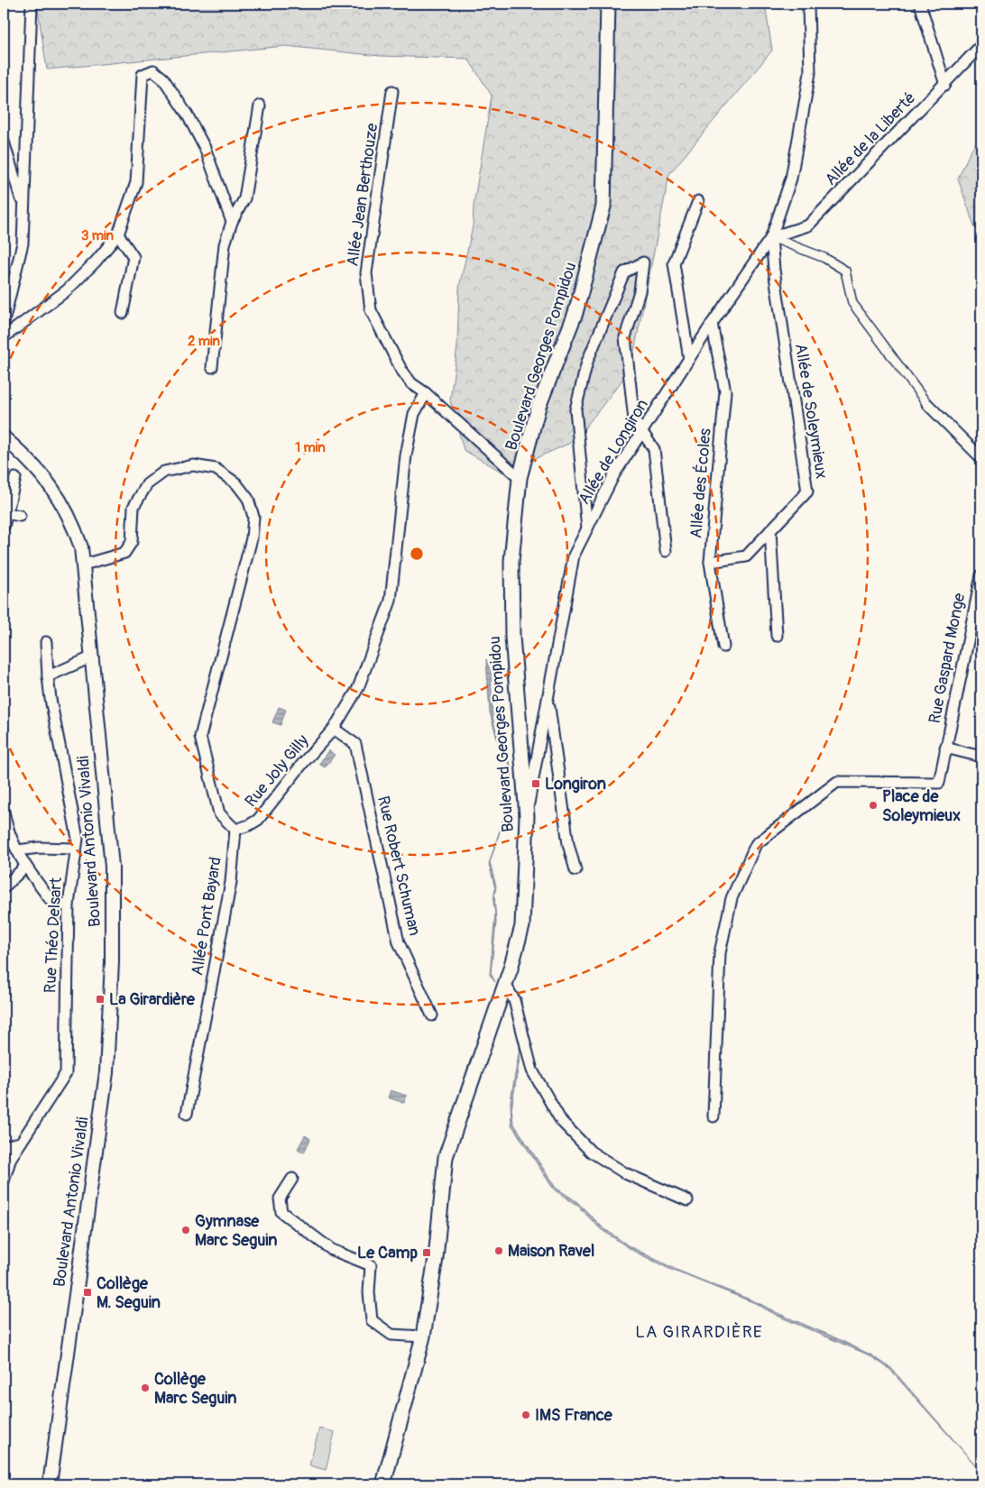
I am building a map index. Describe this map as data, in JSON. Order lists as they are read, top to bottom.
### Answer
{
  "streets": {
    "main road": ["Boulevard Georges Pompidou"],
    "street": [
      "Allée de la Liberté",
      "Allée Jean Berthouze",
      "Allée de Soleymieux",
      "Allée de Longiron",
      "Allée des Écoles",
      "Rue Gaspard Monge",
      "Rue Joly Gilly",
      "Boulevard Antonio Vivaldi",
      "Rue Robert Schuman",
      "Allée Pont Bayard",
      "Rue Théo Delsart"
    ]
  },
  "crossings": [
    ["Allée de la Liberté", "Allée de Soleymieux"],
    ["Allée de la Liberté", "Allée de Longiron"],
    ["Allée Jean Berthouze", "Rue Joly Gilly"],
    ["Boulevard Georges Pompidou", "Allée de Longiron"],
    ["Allée de Soleymieux", "Allée de Longiron"],
    ["Allée de Soleymieux", "Allée des Écoles"],
    ["Allée de Longiron", "Allée des Écoles"],
    ["Rue Joly Gilly", "Rue Robert Schuman"],
    ["Rue Joly Gilly", "Allée Pont Bayard"]
  ],
  "districts": ["LA GIRARDIÈRE"],
  "places": {
    "transit": [
      "Longiron",
      "La Girardière",
      "Le Camp",
      "Collège M. Seguin"
    ],
    "other": [
      "Place de Soleymieux",
      "Gymnase Marc Seguin",
      "Maison Ravel",
      "Collège Marc Seguin",
      "IMS France"
    ]
  },
  "rings": ["3 min", "2 min", "1 min"]
}
